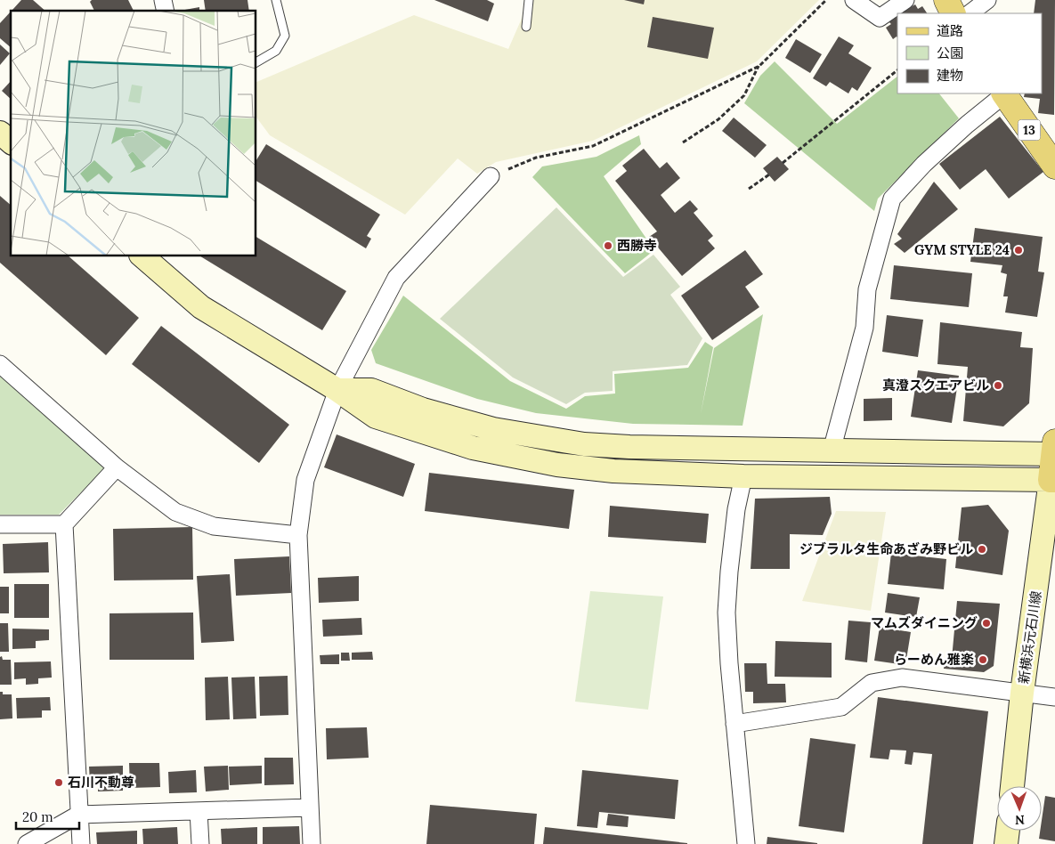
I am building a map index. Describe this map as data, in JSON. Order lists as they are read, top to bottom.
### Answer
{
  "streets": {
    "main road": ["13"],
    "street": ["新横浜元石川線"]
  },
  "places": [
    "西勝寺",
    "GYM STYLE 24",
    "真澄スクエアビル",
    "ジブラルタ生命あざみ野ビル",
    "マムズダイニング",
    "らーめん雅楽",
    "石川不動尊"
  ],
  "legend": ["道路", "公園", "建物"],
  "scale_bar": "20 m",
  "north": "bottom"
}
